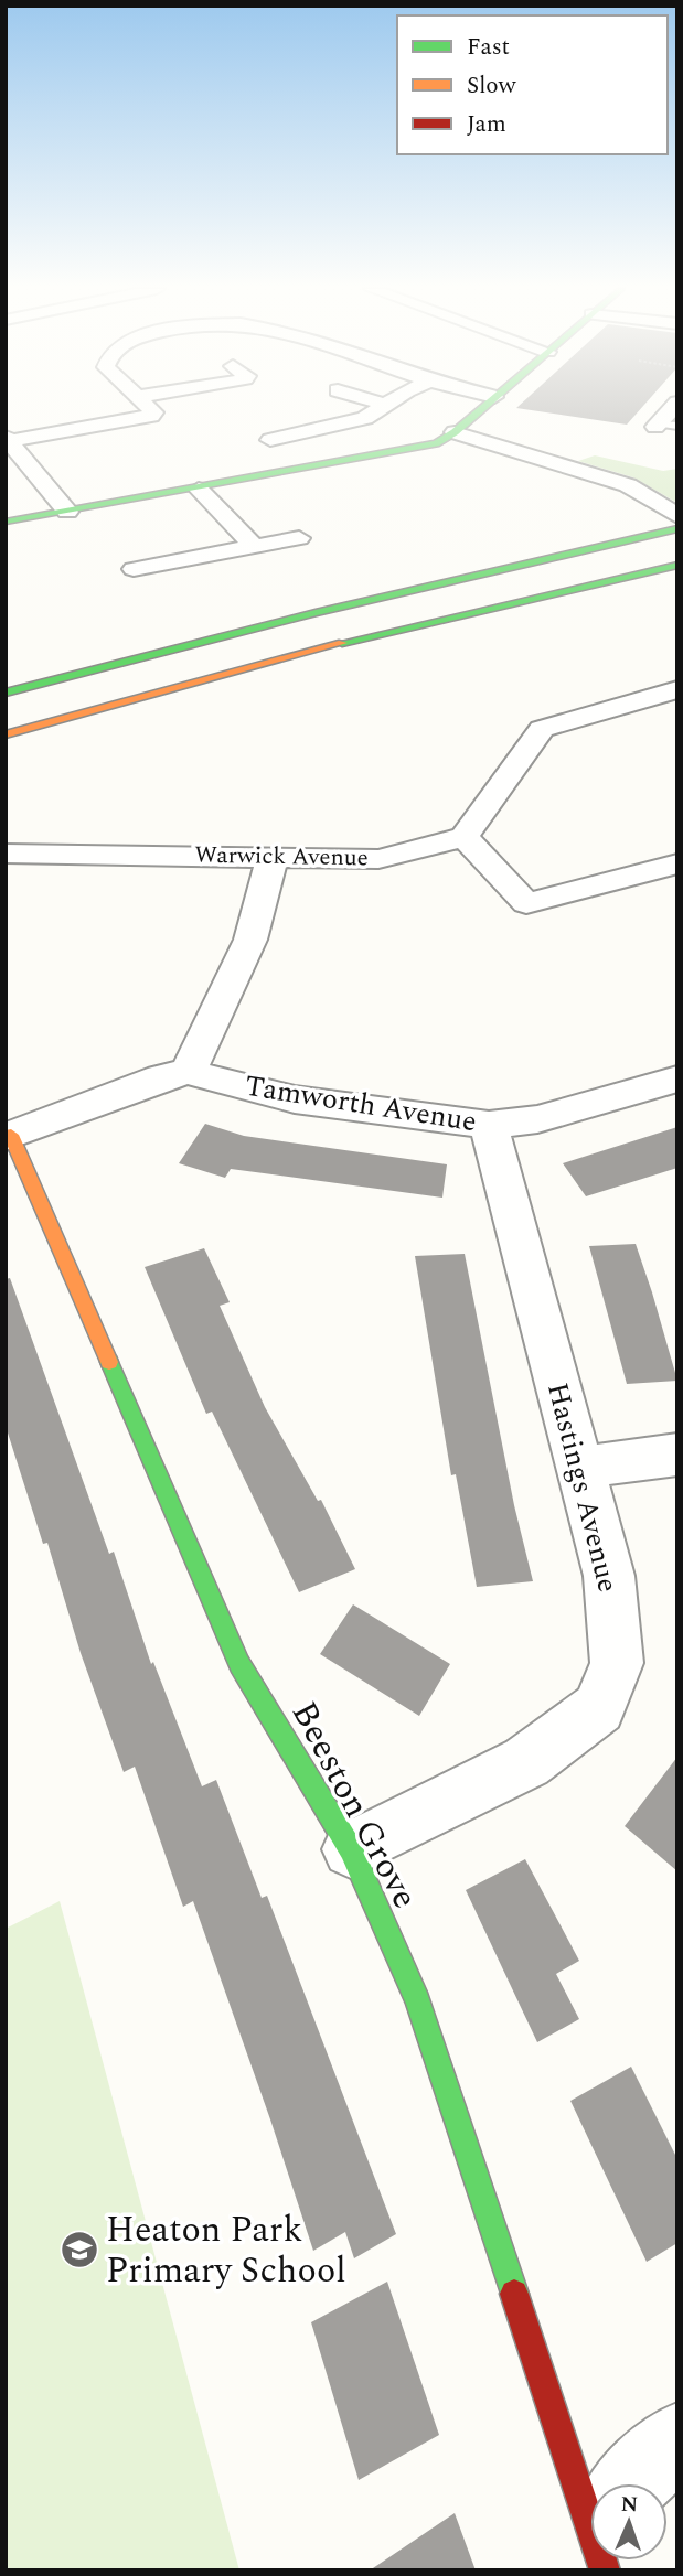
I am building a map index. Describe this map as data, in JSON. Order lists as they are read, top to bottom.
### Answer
{
  "streets": {
    "main road": ["Beeston Grove"],
    "street": ["Warwick Avenue", "Tamworth Avenue", "Hastings Avenue"]
  },
  "crossings": [
    ["Tamworth Avenue", "Hastings Avenue"],
    ["Tamworth Avenue", "Beeston Grove"],
    ["Hastings Avenue", "Beeston Grove"]
  ],
  "places": {
    "school or university": ["Heaton Park Primary School"]
  },
  "legend": ["Fast", "Slow", "Jam"],
  "north": "top"
}
